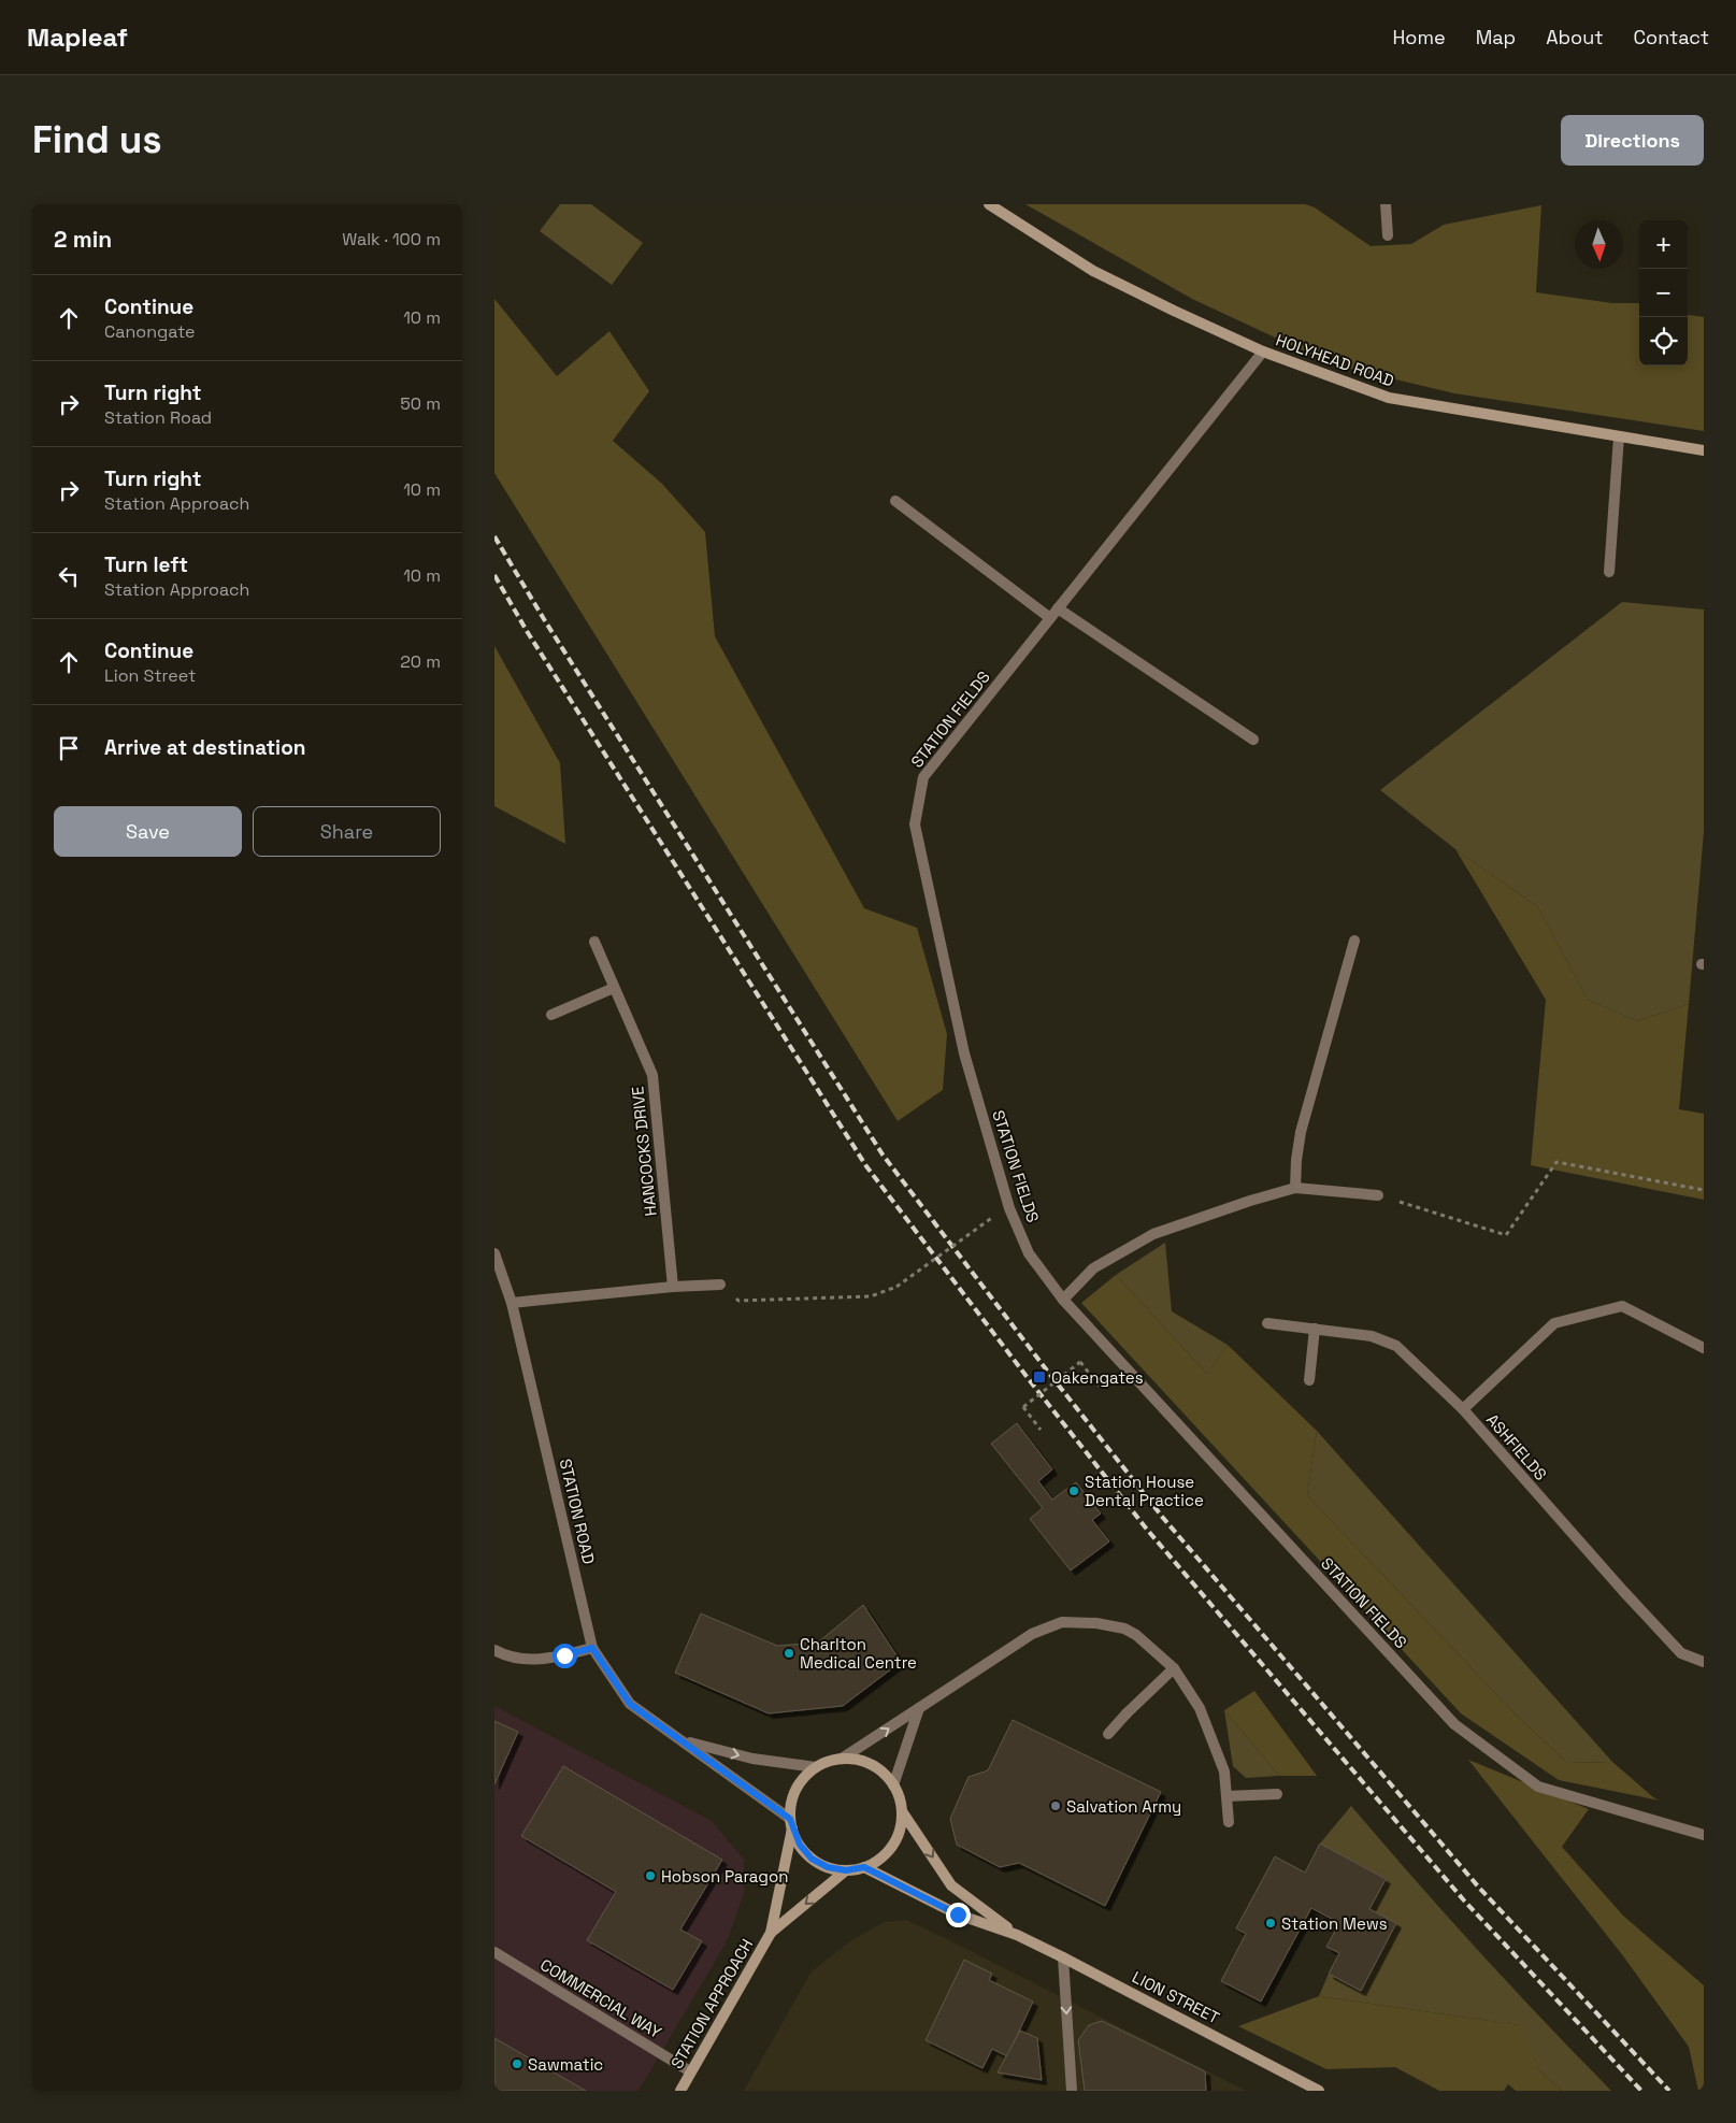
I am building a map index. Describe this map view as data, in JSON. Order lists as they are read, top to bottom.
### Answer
{
  "streets": {
    "street": [
      "HOLYHEAD ROAD",
      "STATION FIELDS",
      "HANCOCKS DRIVE",
      "ASHFIELDS",
      "STATION ROAD",
      "LION STREET",
      "COMMERCIAL WAY",
      "STATION APPROACH"
    ]
  },
  "crossings": [
    ["HOLYHEAD ROAD", "STATION FIELDS"],
    ["STATION ROAD", "LION STREET"],
    ["STATION ROAD", "STATION APPROACH"],
    ["LION STREET", "STATION APPROACH"],
    ["COMMERCIAL WAY", "STATION APPROACH"]
  ],
  "places": {
    "transit": ["Oakengates"],
    "other": [
      "Station House Dental Practice",
      "Charlton Medical Centre",
      "Salvation Army",
      "Hobson Paragon",
      "Station Mews",
      "Sawmatic"
    ]
  },
  "north": "bottom",
  "page": {
    "header": "Mapleaf",
    "nav": [
      "Home",
      "Map",
      "About",
      "Contact"
    ],
    "buttons": [
      "Directions",
      ["Save", "Share"]
    ],
    "title": "Find us",
    "heading": ["2 min", "Walk · 100 m"],
    "map_buttons": ["+", "−"],
    "list": [
      ["Continue", "Canongate", "10 m"],
      ["Turn right", "Station Road", "50 m"],
      ["Turn right", "Station Approach", "10 m"],
      ["Turn left", "Station Approach", "10 m"],
      ["Continue", "Lion Street", "20 m"],
      "Arrive at destination"
    ]
  }
}
